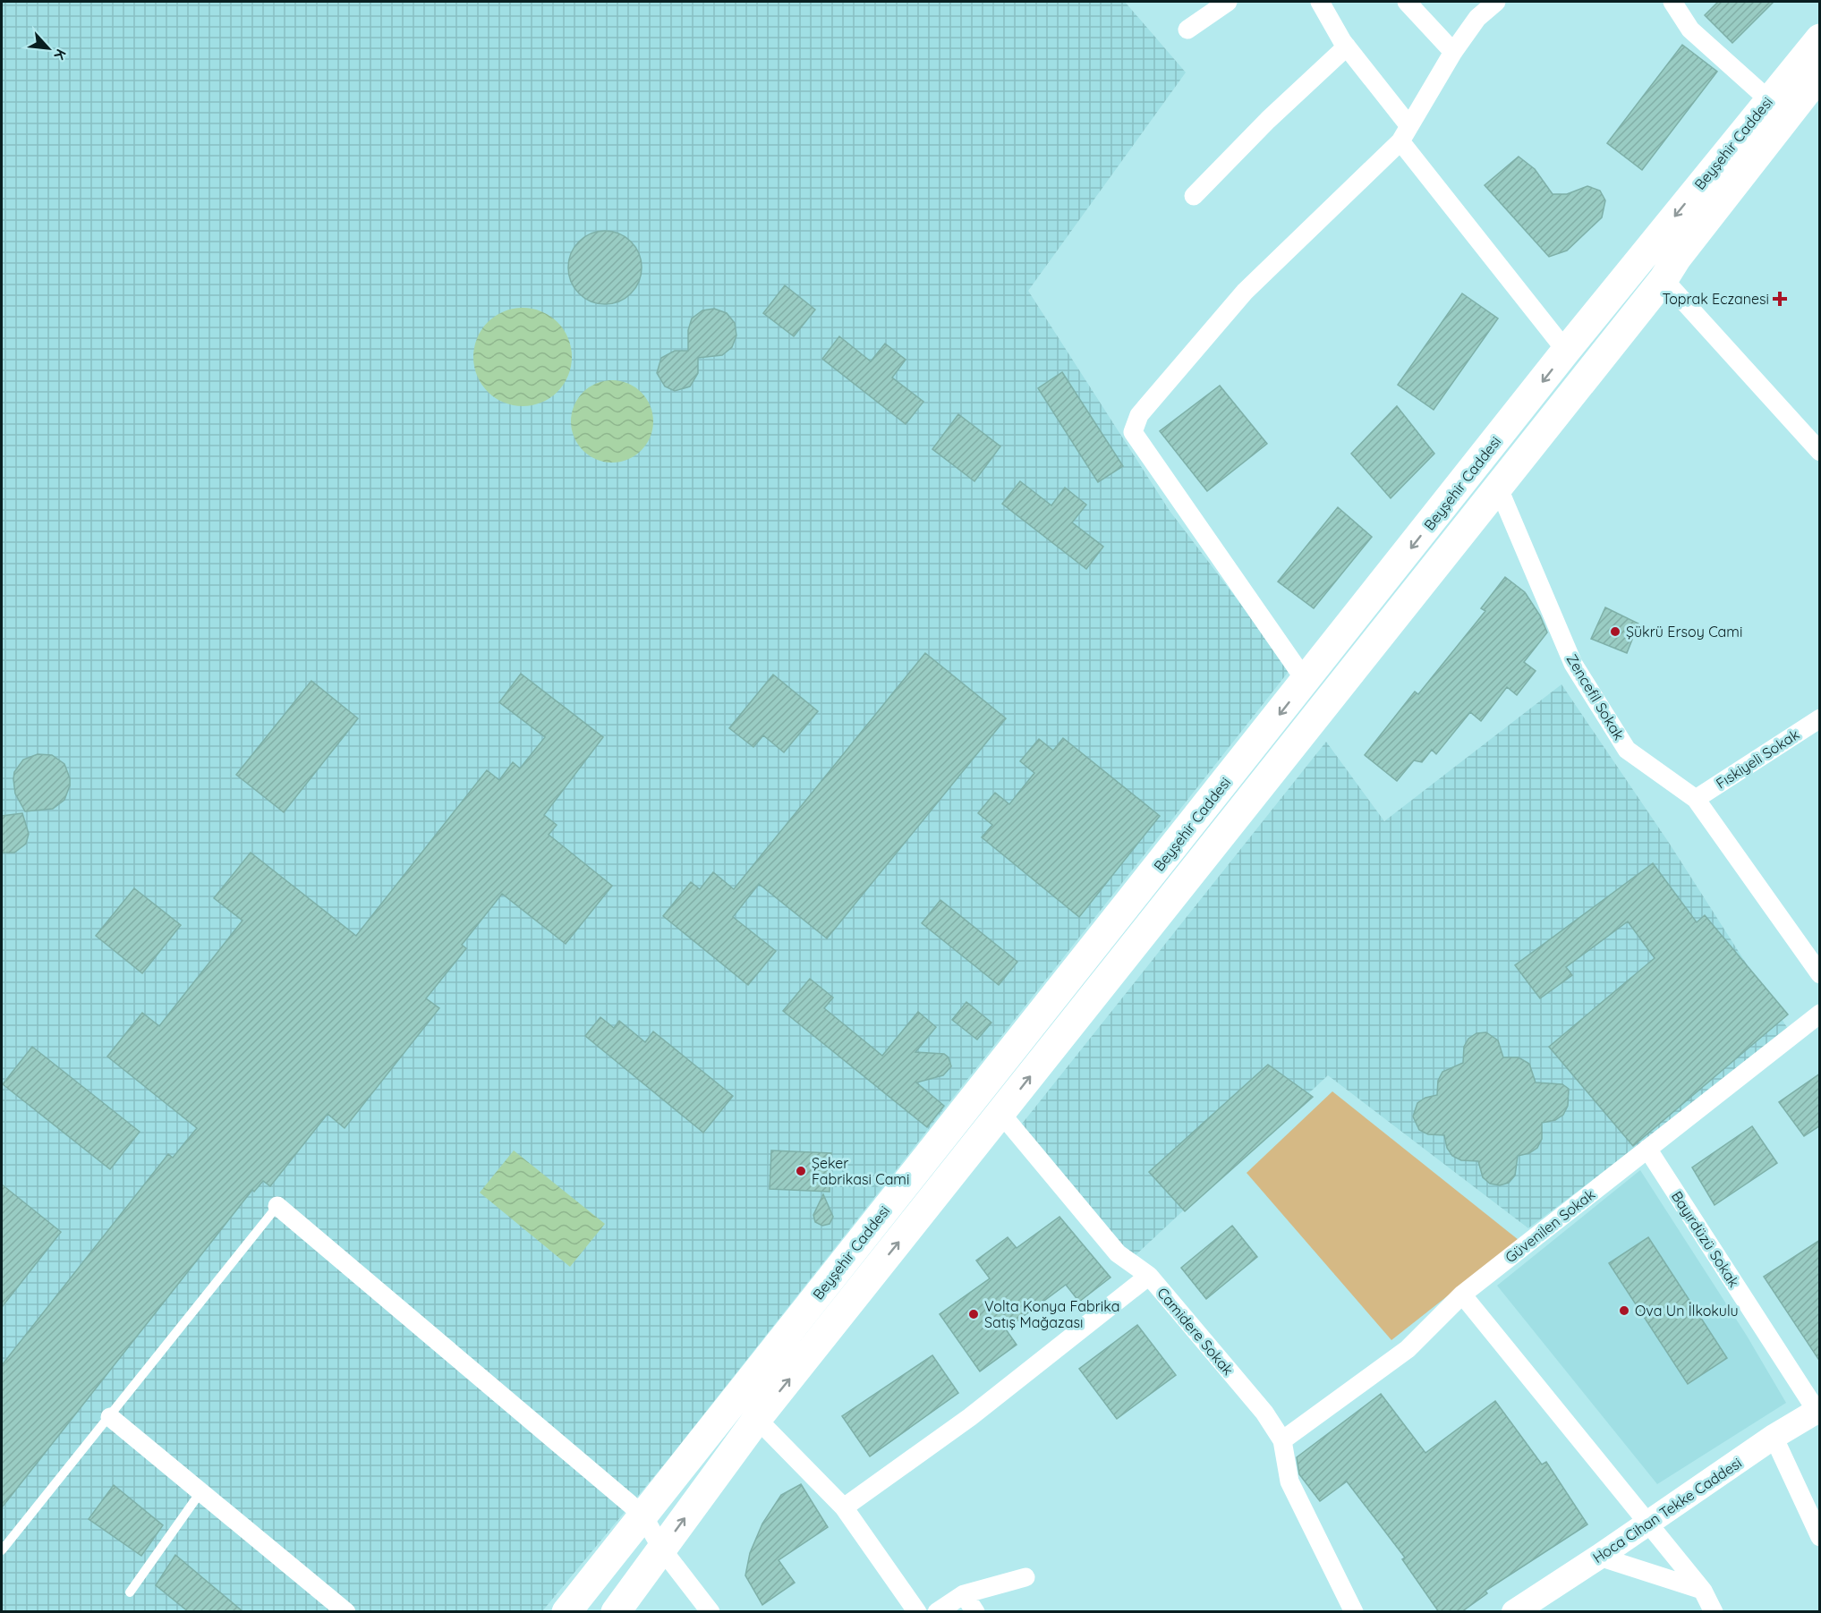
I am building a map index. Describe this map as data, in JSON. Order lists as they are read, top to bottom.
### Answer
{
  "streets": {
    "main road": ["Beyşehir Caddesi"],
    "street": [
      "Zencefil Sokak",
      "Fıskiyeli Sokak",
      "Güvenilen Sokak",
      "Bayırdüzü Sokak",
      "Camidere Sokak",
      "Hoca Cihan Tekke Caddesi"
    ]
  },
  "crossings": [
    ["Beyşehir Caddesi", "Zencefil Sokak"],
    ["Zencefil Sokak", "Fıskiyeli Sokak"],
    ["Güvenilen Sokak", "Bayırdüzü Sokak"],
    ["Güvenilen Sokak", "Camidere Sokak"],
    ["Bayırdüzü Sokak", "Hoca Cihan Tekke Caddesi"]
  ],
  "places": {
    "health": ["Toprak Eczanesi"],
    "other": [
      "Şükrü Ersoy Cami",
      "Şeker Fabrikasi Cami",
      "Ova Un İlkokulu",
      "Volta Konya Fabrika Satış Mağazası"
    ]
  },
  "north": "bottom right"
}
